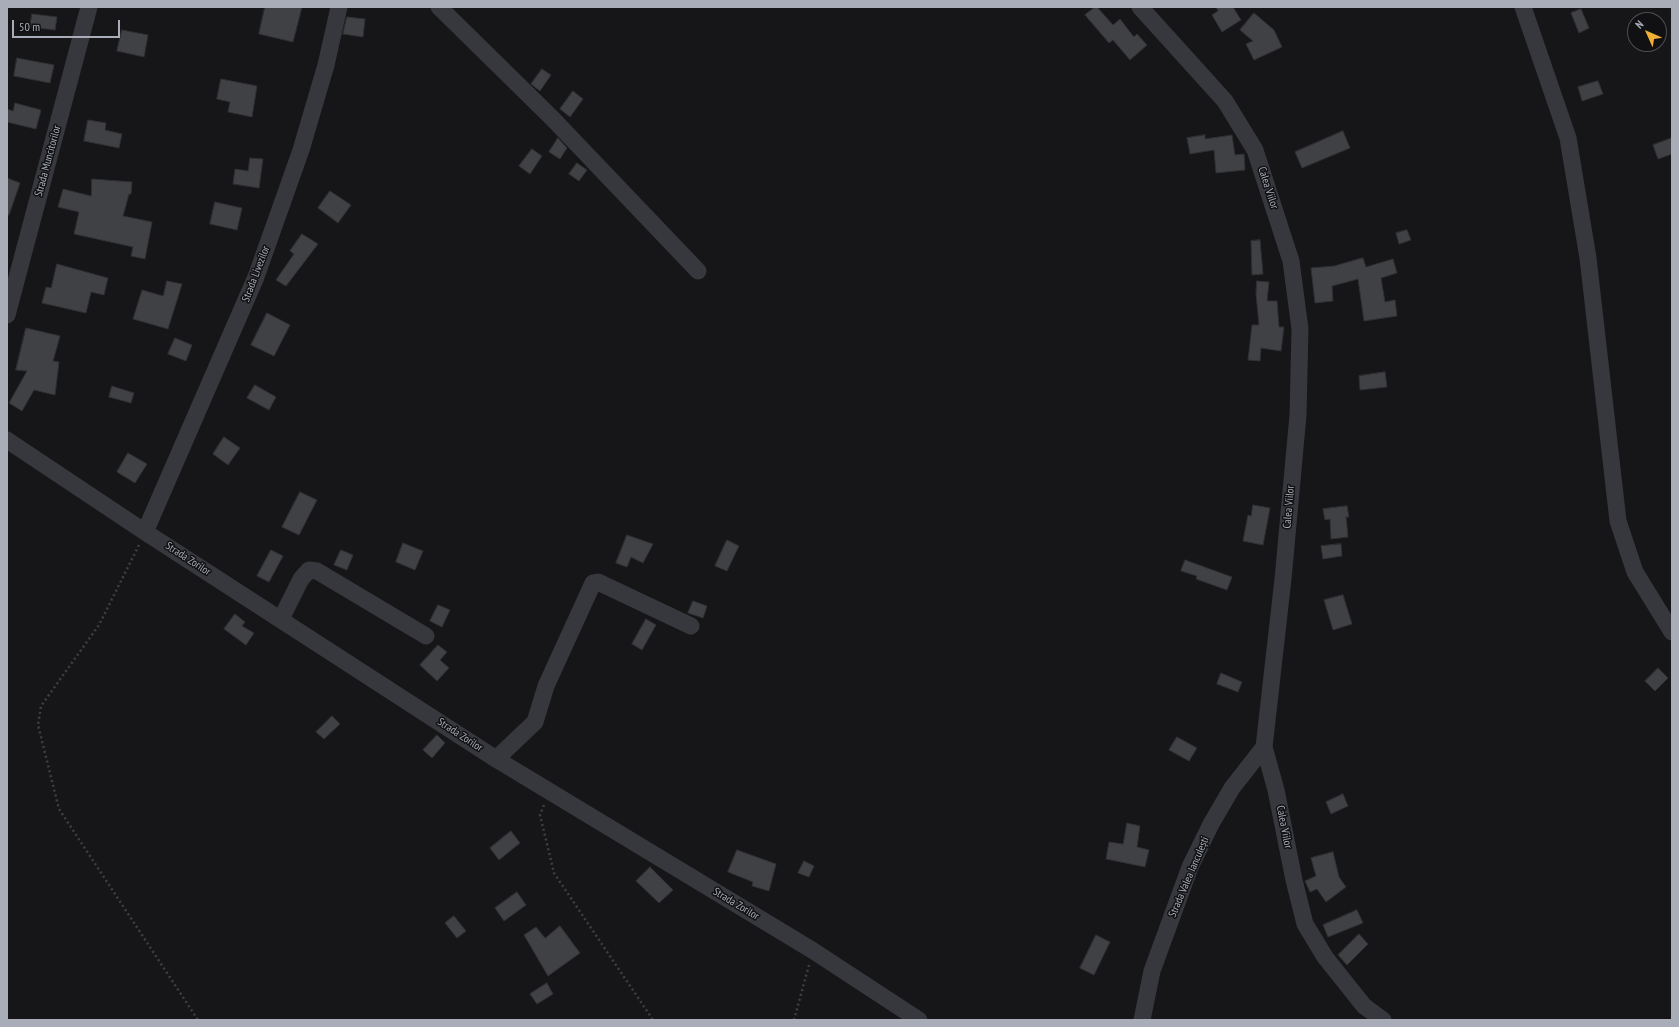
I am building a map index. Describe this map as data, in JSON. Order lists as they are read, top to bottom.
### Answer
{
  "streets": {
    "street": [
      "Strada Muncitorilor",
      "Calea Viilor",
      "Strada Livezilor",
      "Strada Zorilor",
      "Strada Valea Ianculești"
    ]
  },
  "crossings": [
    ["Calea Viilor", "Strada Valea Ianculești"],
    ["Strada Livezilor", "Strada Zorilor"]
  ],
  "scale_bar": "50 m",
  "north": "top left"
}
